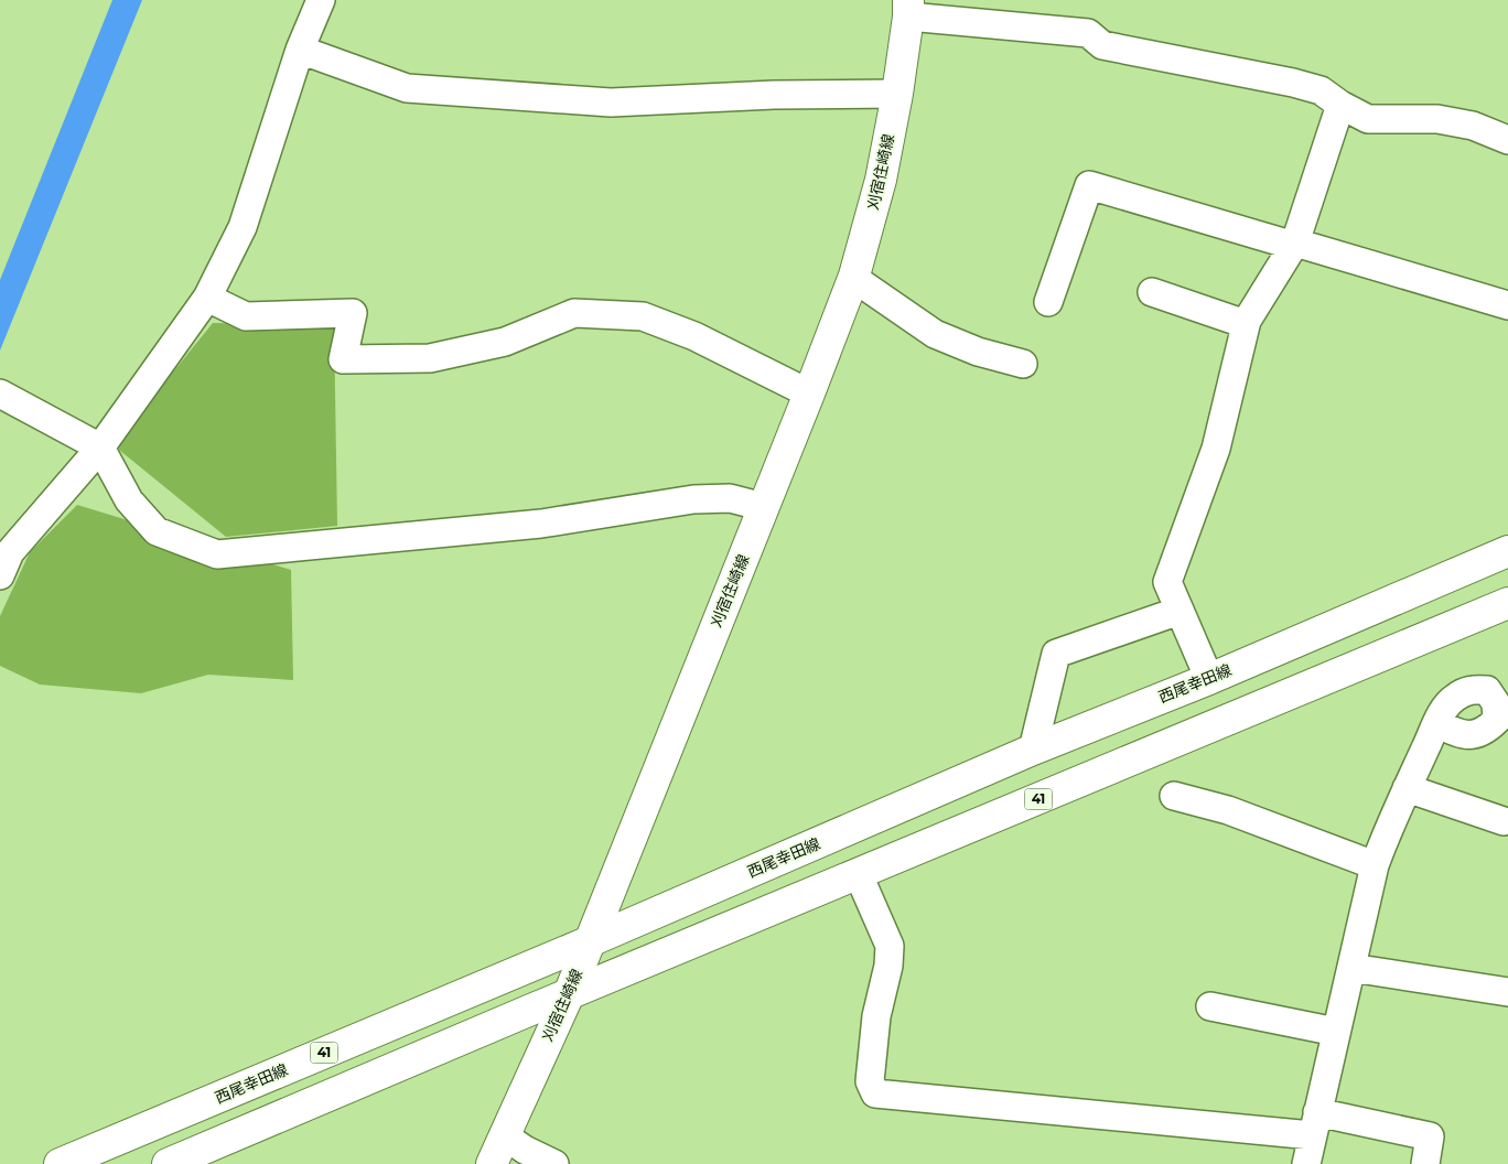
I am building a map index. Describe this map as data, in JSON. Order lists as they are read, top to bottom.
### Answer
{
  "streets": {
    "main road": ["刈宿住崎線", "西尾幸田線", "41"]
  },
  "crossings": [
    ["刈宿住崎線", "西尾幸田線"],
    ["刈宿住崎線", "41"]
  ]
}
